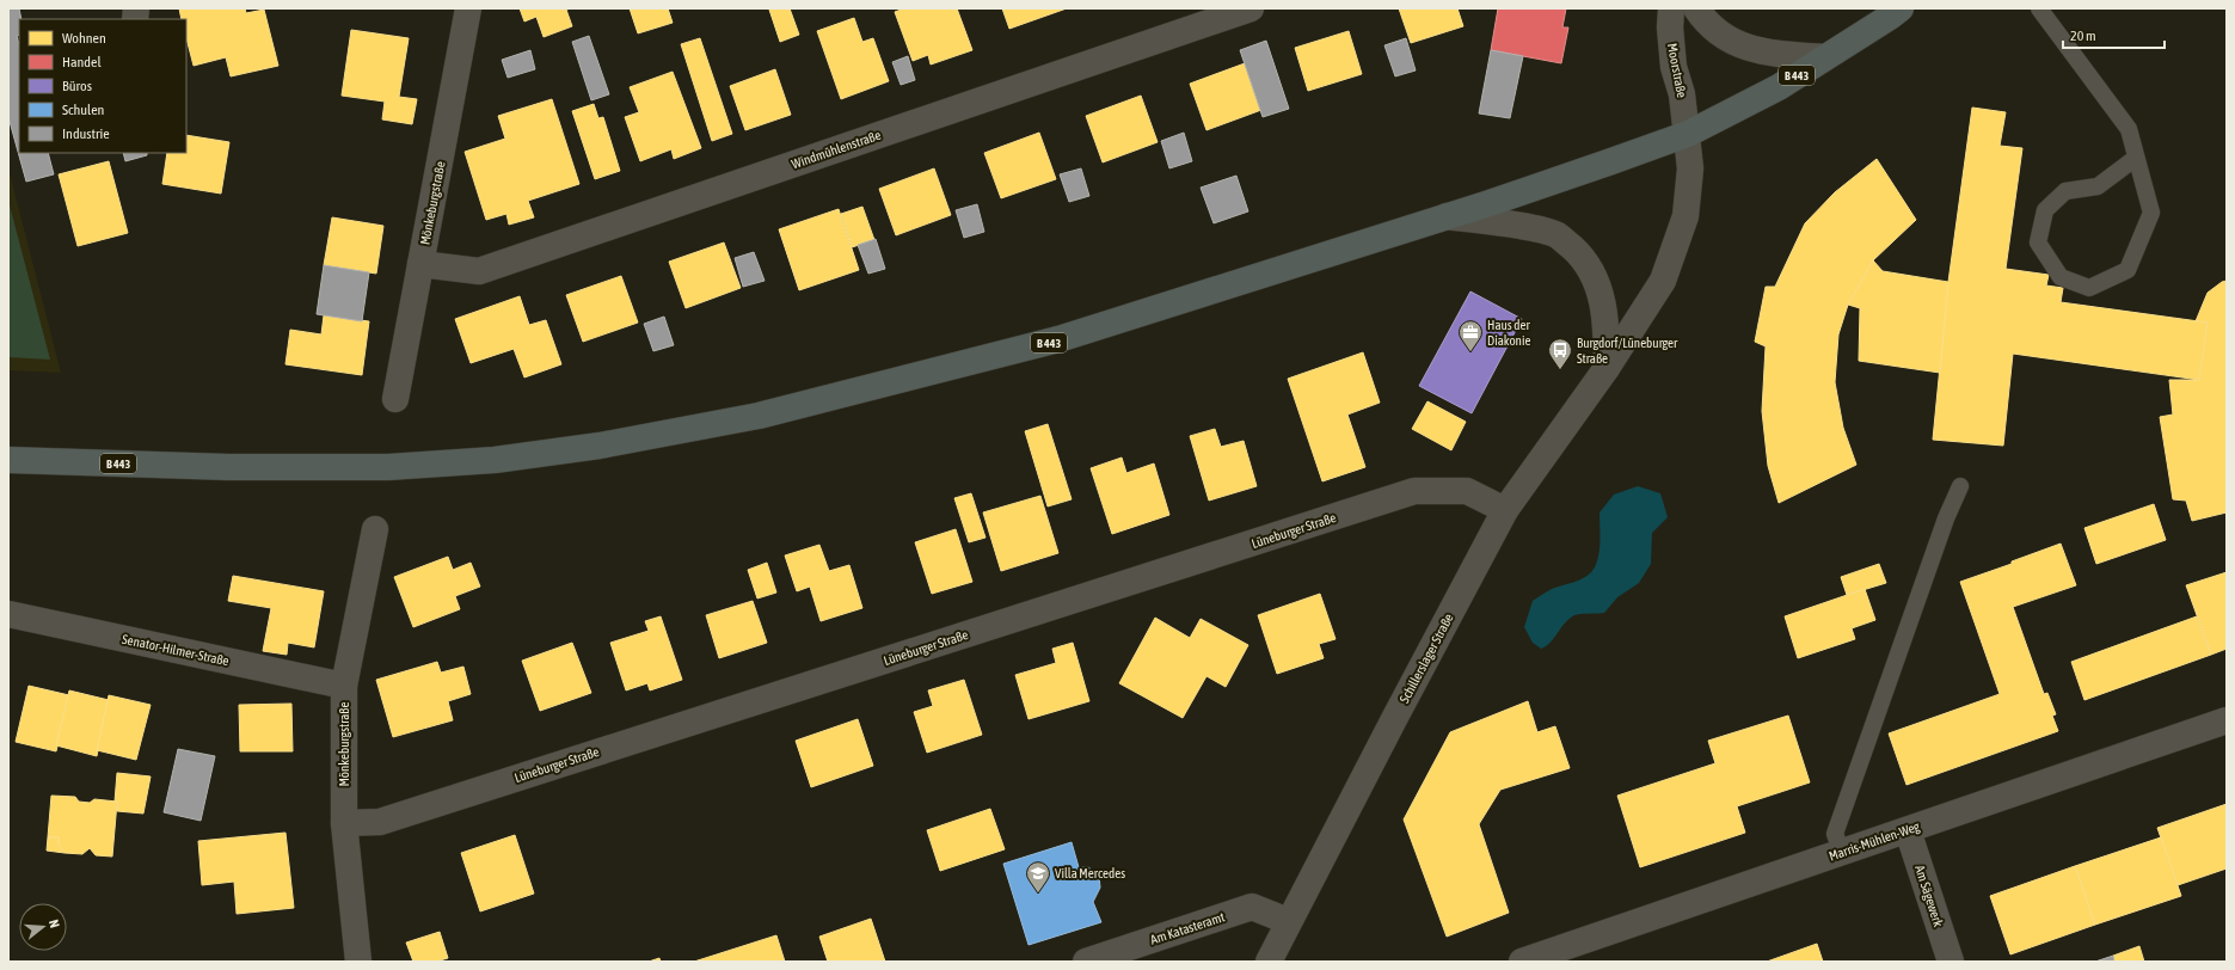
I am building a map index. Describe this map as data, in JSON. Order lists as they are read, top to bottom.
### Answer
{
  "streets": {
    "main road": ["B 443"],
    "street": [
      "Moorstraße",
      "Windmühlenstraße",
      "Mönkeburgstraße",
      "Lüneburger Straße",
      "Senator-Hilmer-Straße",
      "Schillerslager Straße",
      "Marris-Mühlen-Weg",
      "Am Sägewerk",
      "Am Katasteramt"
    ]
  },
  "crossings": [
    ["Moorstraße", "B 443"],
    ["Moorstraße", "Schillerslager Straße"],
    ["B 443", "Schillerslager Straße"],
    ["Windmühlenstraße", "Mönkeburgstraße"],
    ["Mönkeburgstraße", "Lüneburger Straße"],
    ["Mönkeburgstraße", "Senator-Hilmer-Straße"],
    ["Lüneburger Straße", "Schillerslager Straße"],
    ["Schillerslager Straße", "Am Katasteramt"],
    ["Marris-Mühlen-Weg", "Am Sägewerk"]
  ],
  "places": {
    "office": ["Haus der Diakonie"],
    "bus stop": ["Burgdorf/Lüneburger Straße"],
    "school or university": ["Villa Mercedes"]
  },
  "legend": [
    "Wohnen",
    "Handel",
    "Büros",
    "Schulen",
    "Industrie"
  ],
  "scale_bar": "20 m",
  "north": "right"
}
